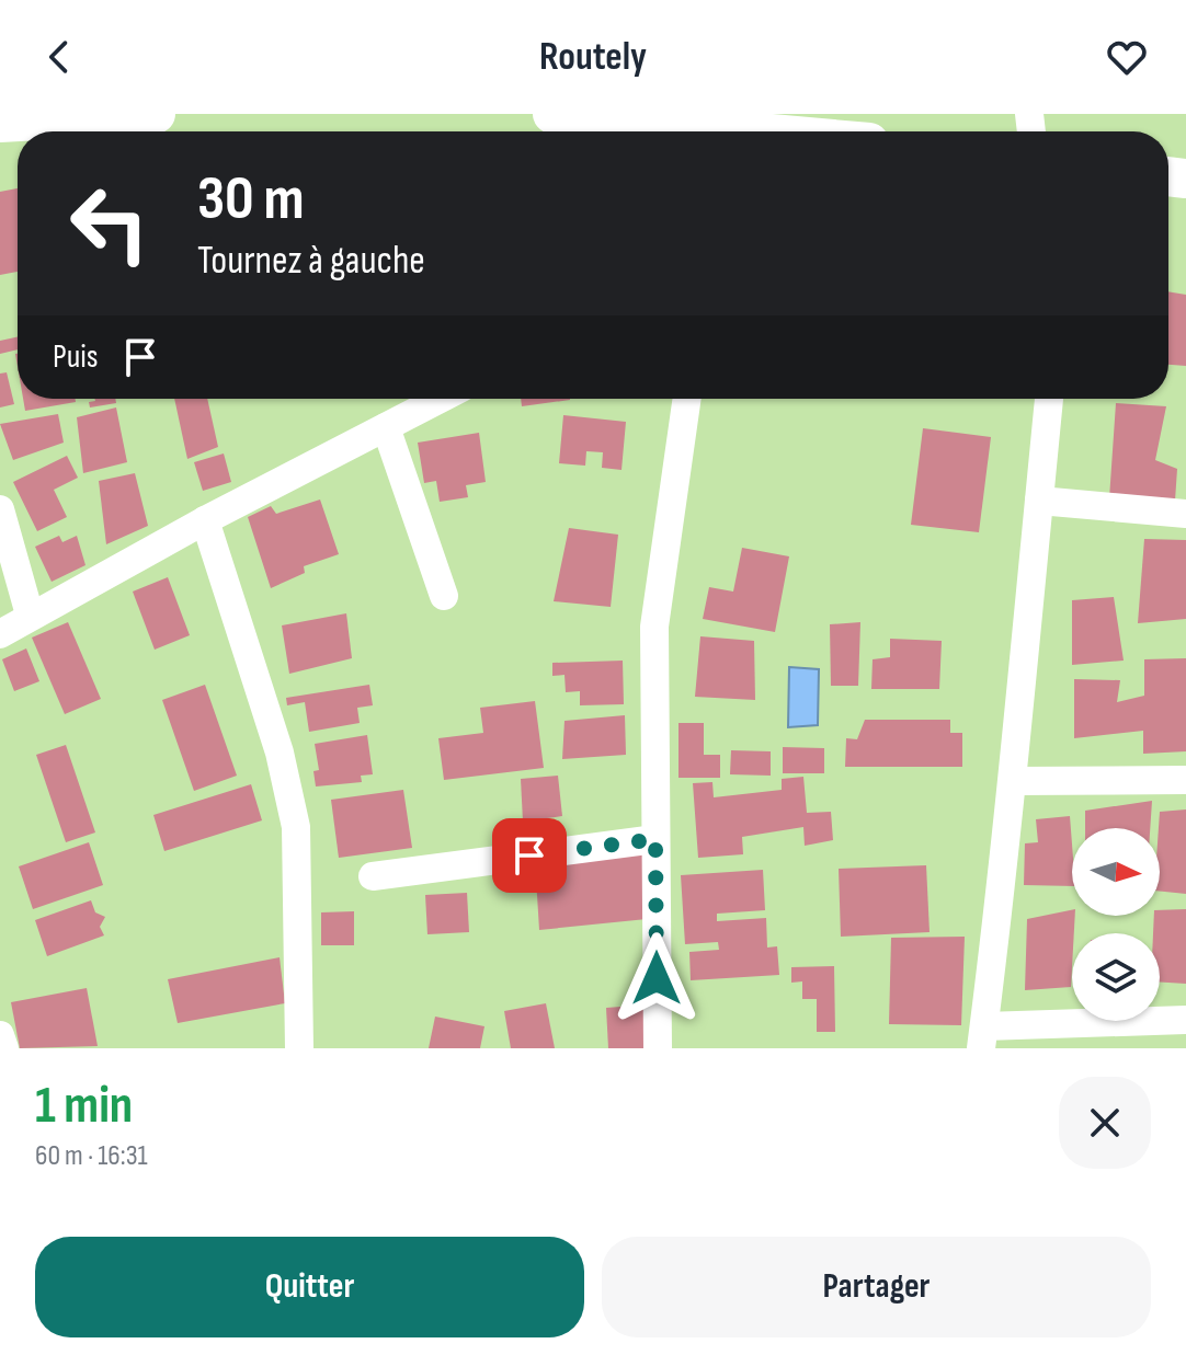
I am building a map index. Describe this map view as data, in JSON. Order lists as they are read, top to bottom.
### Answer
{
  "north": "right",
  "page": {
    "header": "Routely",
    "turn": ["30 m", "Tournez à gauche"],
    "then": "Puis",
    "heading": ["1 min", "60 m · 16:31"],
    "buttons": ["Quitter", "Partager"]
  }
}
